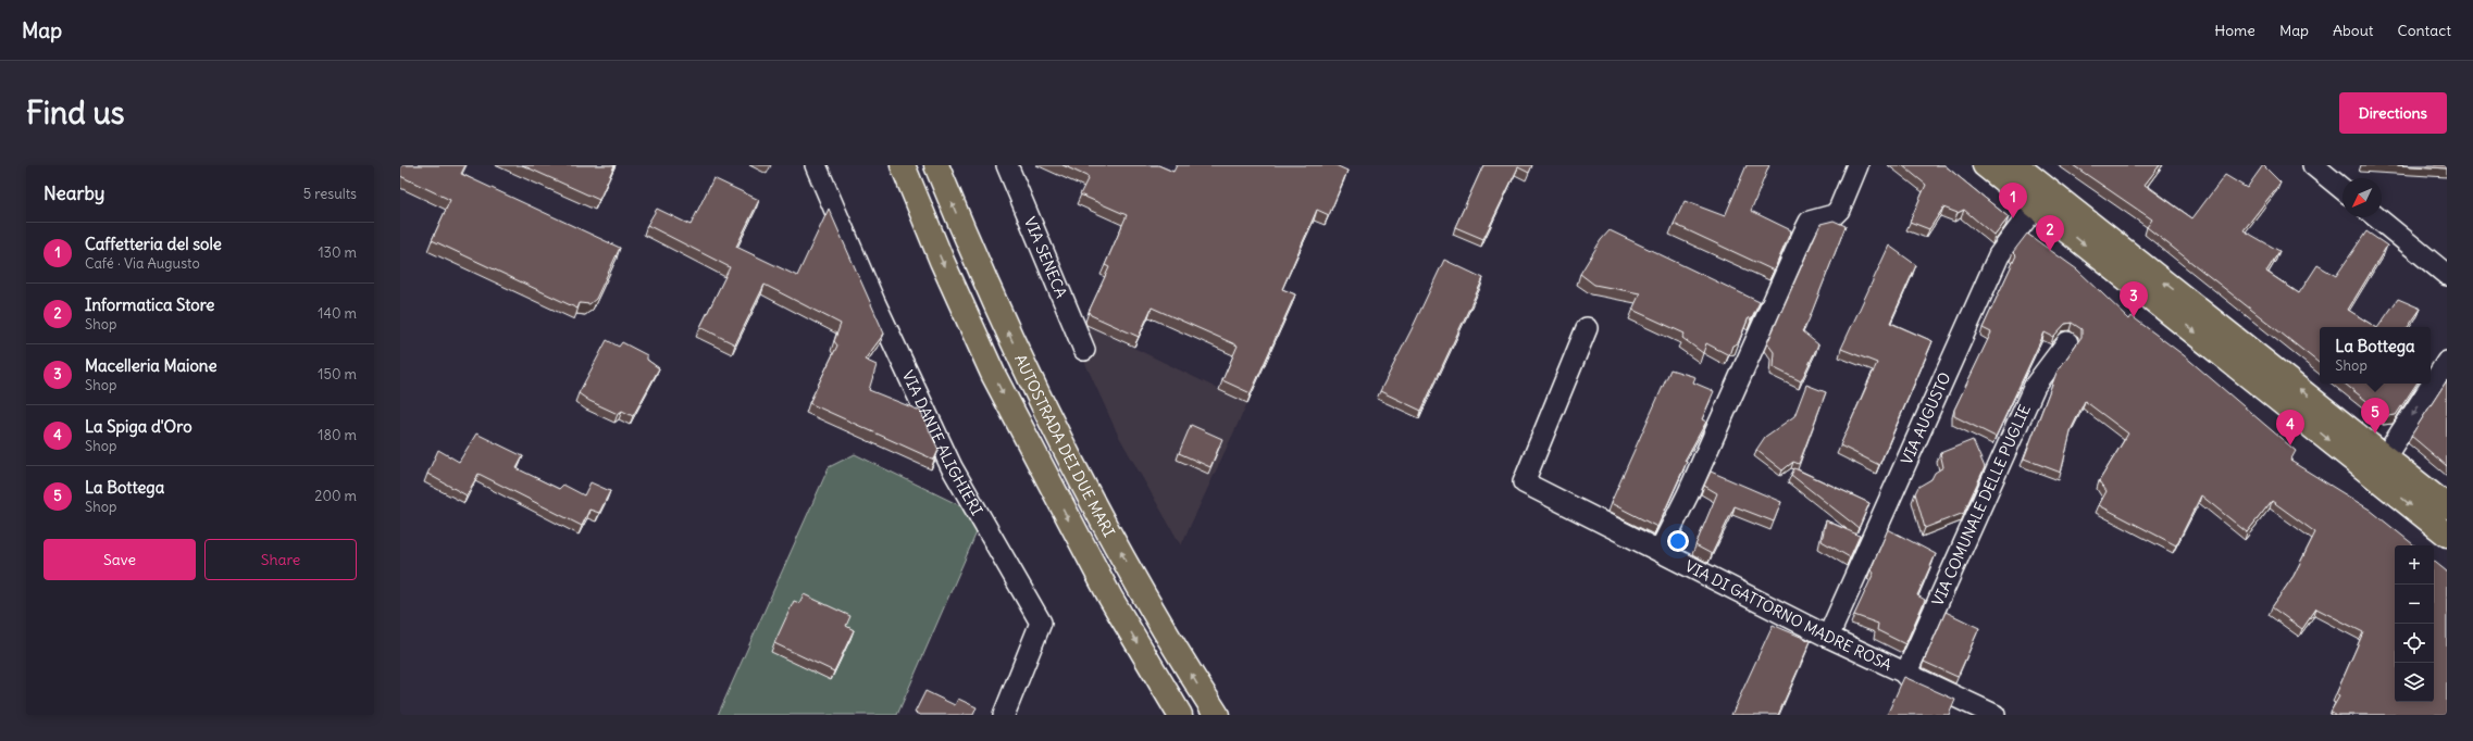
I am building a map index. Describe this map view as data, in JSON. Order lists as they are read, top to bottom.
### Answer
{
  "streets": {
    "main road": ["AUTOSTRADA DEI DUE MARI"],
    "street": [
      "VIA SENECA",
      "VIA AUGUSTO",
      "VIA DANTE ALIGHIERI",
      "VIA COMUNALE DELLE PUGLIE",
      "VIA DI GATTORNO MADRE ROSA"
    ]
  },
  "crossings": [
    ["VIA AUGUSTO", "VIA DI GATTORNO MADRE ROSA"],
    ["VIA COMUNALE DELLE PUGLIE", "VIA DI GATTORNO MADRE ROSA"]
  ],
  "north": "bottom left",
  "page": {
    "header": "Map",
    "nav": [
      "Home",
      "Map",
      "About",
      "Contact"
    ],
    "buttons": [
      "Directions",
      ["Save", "Share"]
    ],
    "title": "Find us",
    "heading": ["Nearby", "5 results"],
    "pins": [
      "1",
      "2",
      "3",
      "5",
      "4"
    ],
    "list": [
      {
        "mark": "1",
        "name": "Caffetteria del sole",
        "note": "Café · Via Augusto",
        "value": "130 m"
      },
      {
        "mark": "2",
        "name": "Informatica Store",
        "note": "Shop",
        "value": "140 m"
      },
      {
        "mark": "3",
        "name": "Macelleria Maione",
        "note": "Shop",
        "value": "150 m"
      },
      {
        "mark": "4",
        "name": "La Spiga d'Oro",
        "note": "Shop",
        "value": "180 m"
      },
      {
        "mark": "5",
        "name": "La Bottega",
        "note": "Shop",
        "value": "200 m"
      }
    ],
    "popup": ["La Bottega", "Shop"],
    "map_buttons": ["+", "−"]
  }
}
